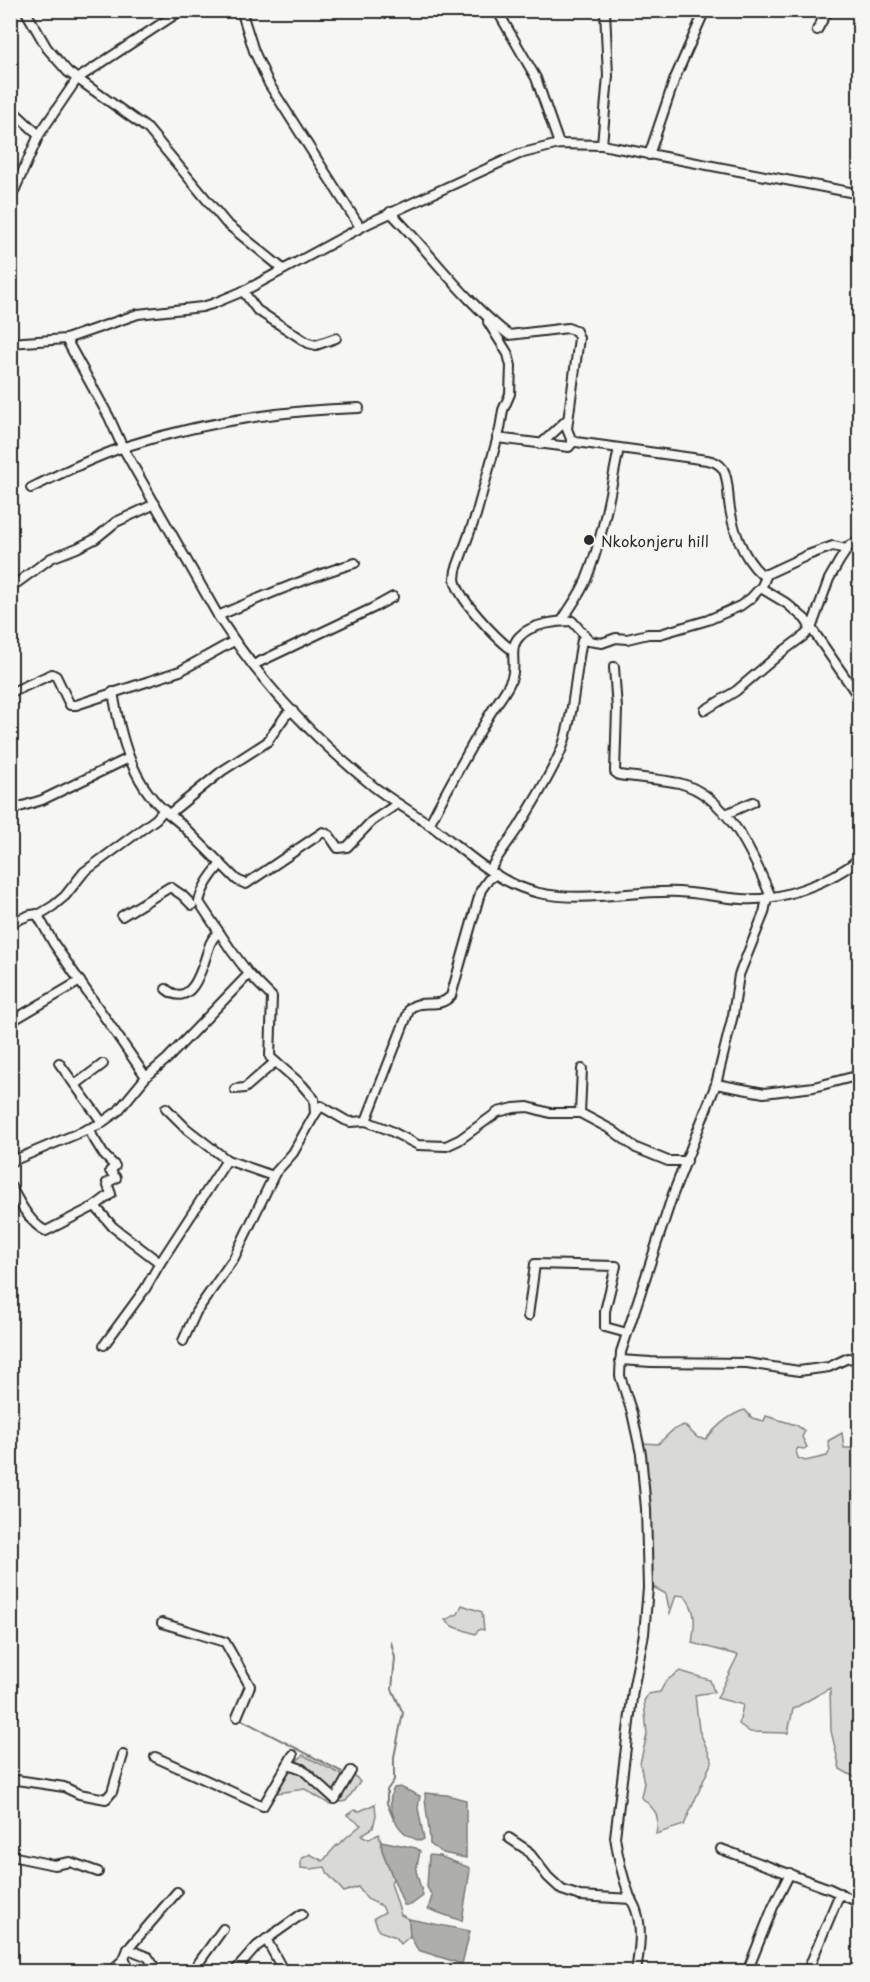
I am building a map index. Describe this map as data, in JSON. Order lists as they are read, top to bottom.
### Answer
{
  "places": ["Nkokonjeru hill"]
}
